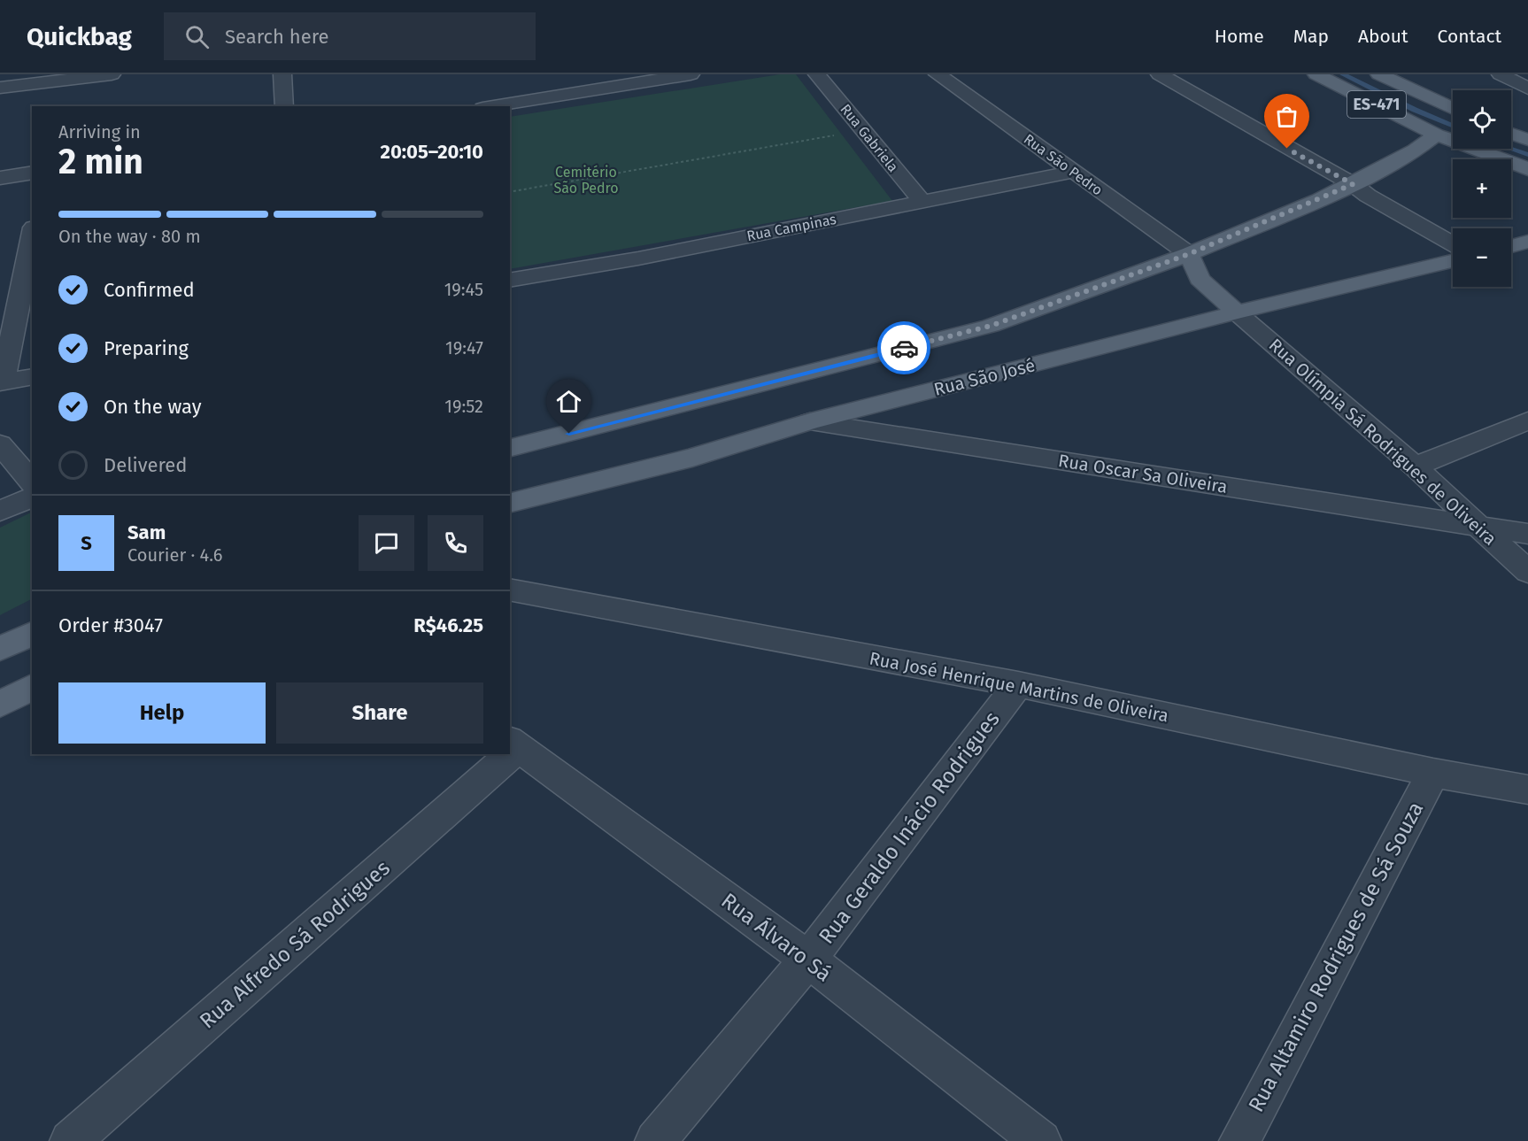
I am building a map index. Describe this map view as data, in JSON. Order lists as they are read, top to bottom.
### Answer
{
  "streets": {
    "main road": ["ES-471", "Rua São José"],
    "street": [
      "Rua Gabriela",
      "Rua São Pedro",
      "Rua Campinas",
      "Rua Olímpia Sá Rodrigues de Oliveira",
      "Rua Oscar Sa Oliveira",
      "Rua José Henrique Martins de Oliveira",
      "Rua Geraldo Inácio Rodrigues",
      "Rua Álvaro Sá",
      "Rua Alfredo Sá Rodrigues",
      "Rua Altamiro Rodrigues de Sá Souza"
    ]
  },
  "crossings": [
    ["Rua Gabriela", "Rua Campinas"],
    ["Rua São Pedro", "Rua Campinas"],
    ["Rua São José", "Rua Olímpia Sá Rodrigues de Oliveira"],
    ["Rua São José", "Rua Oscar Sa Oliveira"],
    ["Rua Olímpia Sá Rodrigues de Oliveira", "Rua Oscar Sa Oliveira"],
    ["Rua José Henrique Martins de Oliveira", "Rua Geraldo Inácio Rodrigues"],
    ["Rua José Henrique Martins de Oliveira", "Rua Altamiro Rodrigues de Sá Souza"],
    ["Rua Geraldo Inácio Rodrigues", "Rua Álvaro Sá"]
  ],
  "parks": ["Cemitério São Pedro"],
  "page": {
    "header": "Quickbag",
    "search": "Search here",
    "nav": [
      "Home",
      "Map",
      "About",
      "Contact"
    ],
    "map_buttons": ["+", "−"],
    "heading": ["2 min", "Arriving in", "20:05–20:10"],
    "panel": [
      "Sam",
      "Courier · 4.6",
      "Order #3047",
      "R$46.25"
    ],
    "bar": "On the way · 80 m",
    "list": [
      ["Confirmed", "19:45"],
      ["Preparing", "19:47"],
      ["On the way", "19:52"],
      "Delivered"
    ],
    "round": "S",
    "buttons": ["Help", "Share"]
  }
}
